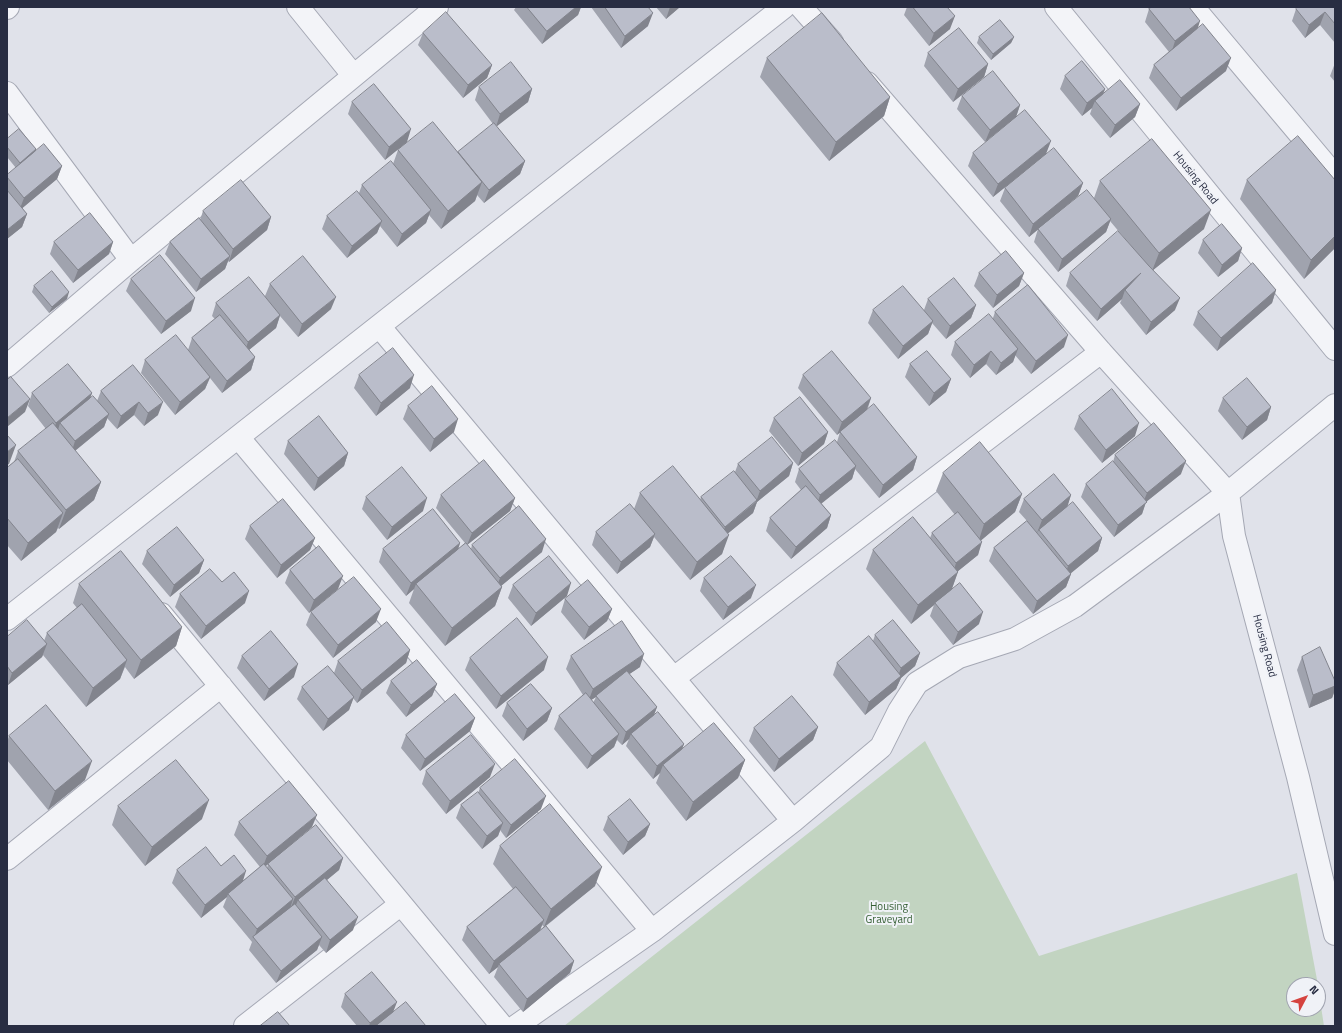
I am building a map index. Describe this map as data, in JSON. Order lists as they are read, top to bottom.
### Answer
{
  "streets": {
    "street": ["Housing Road"]
  },
  "parks": ["Housing Graveyard"],
  "north": "top right"
}
